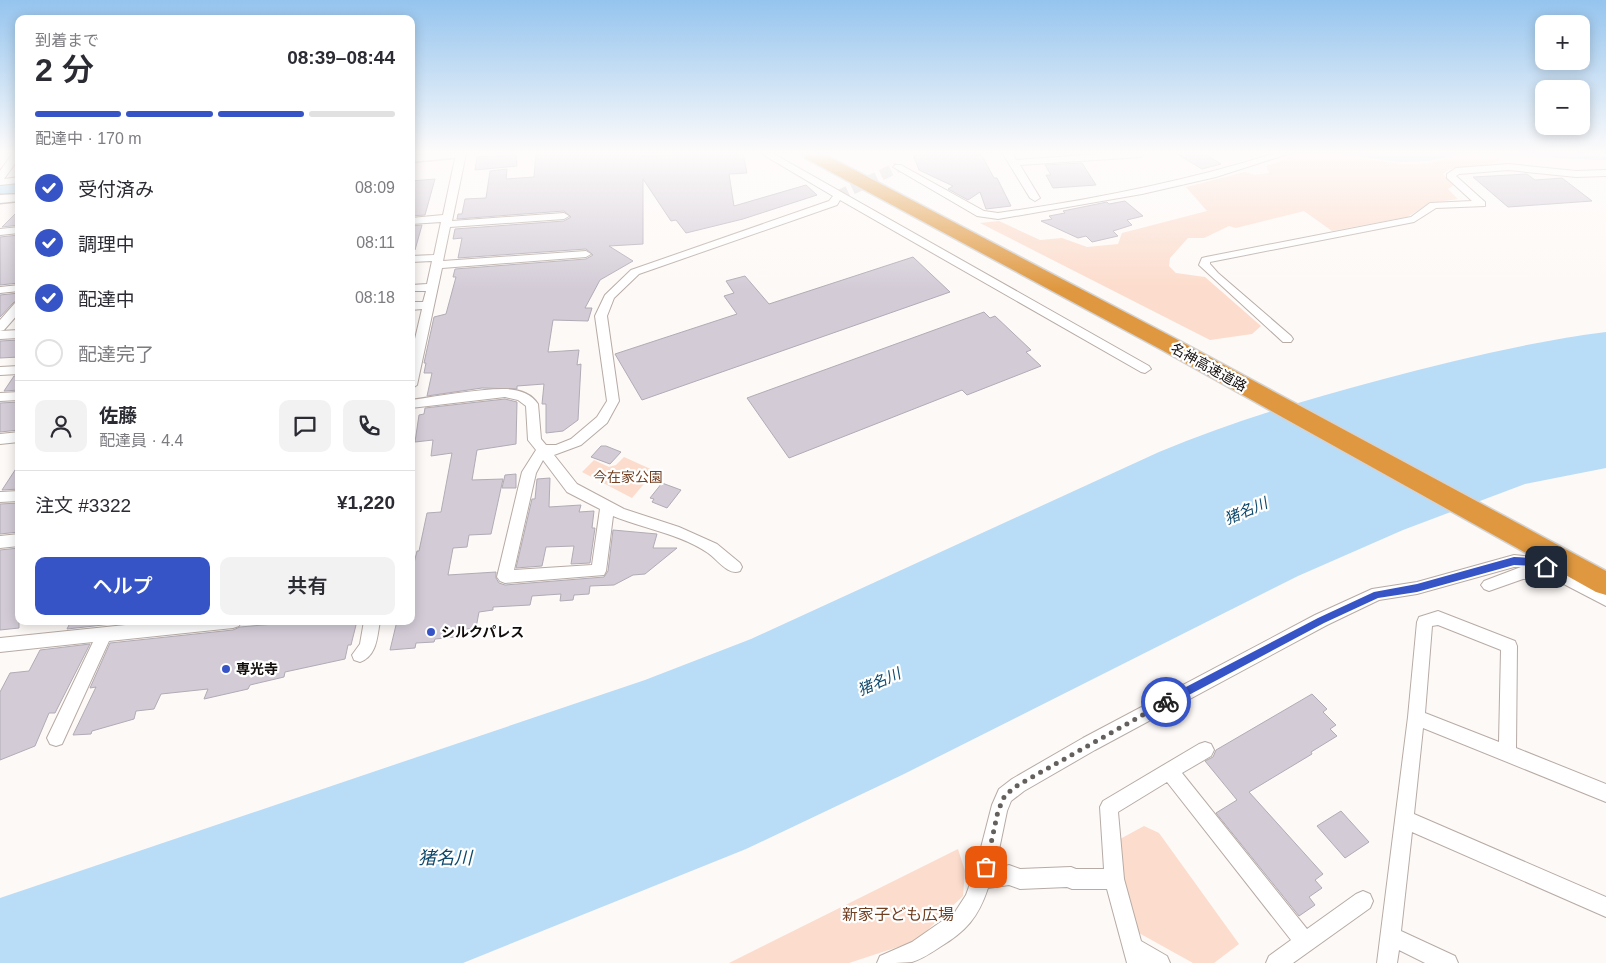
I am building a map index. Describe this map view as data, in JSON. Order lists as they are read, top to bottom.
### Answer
{
  "streets": {
    "highway": ["名神高速道路"]
  },
  "water": ["猪名川"],
  "parks": ["今在家公園", "新家子ども広場"],
  "places": ["シルクパレス", "専光寺"],
  "page": {
    "map_buttons": ["+", "−"],
    "heading": ["2 分", "到着まで", "08:39–08:44"],
    "panel": [
      "佐藤",
      "配達員 · 4.4",
      "注文 #3322",
      "¥1,220"
    ],
    "bar": "配達中 · 170 m",
    "list": [
      ["受付済み", "08:09"],
      ["調理中", "08:11"],
      ["配達中", "08:18"],
      "配達完了"
    ],
    "buttons": ["ヘルプ", "共有"]
  }
}
